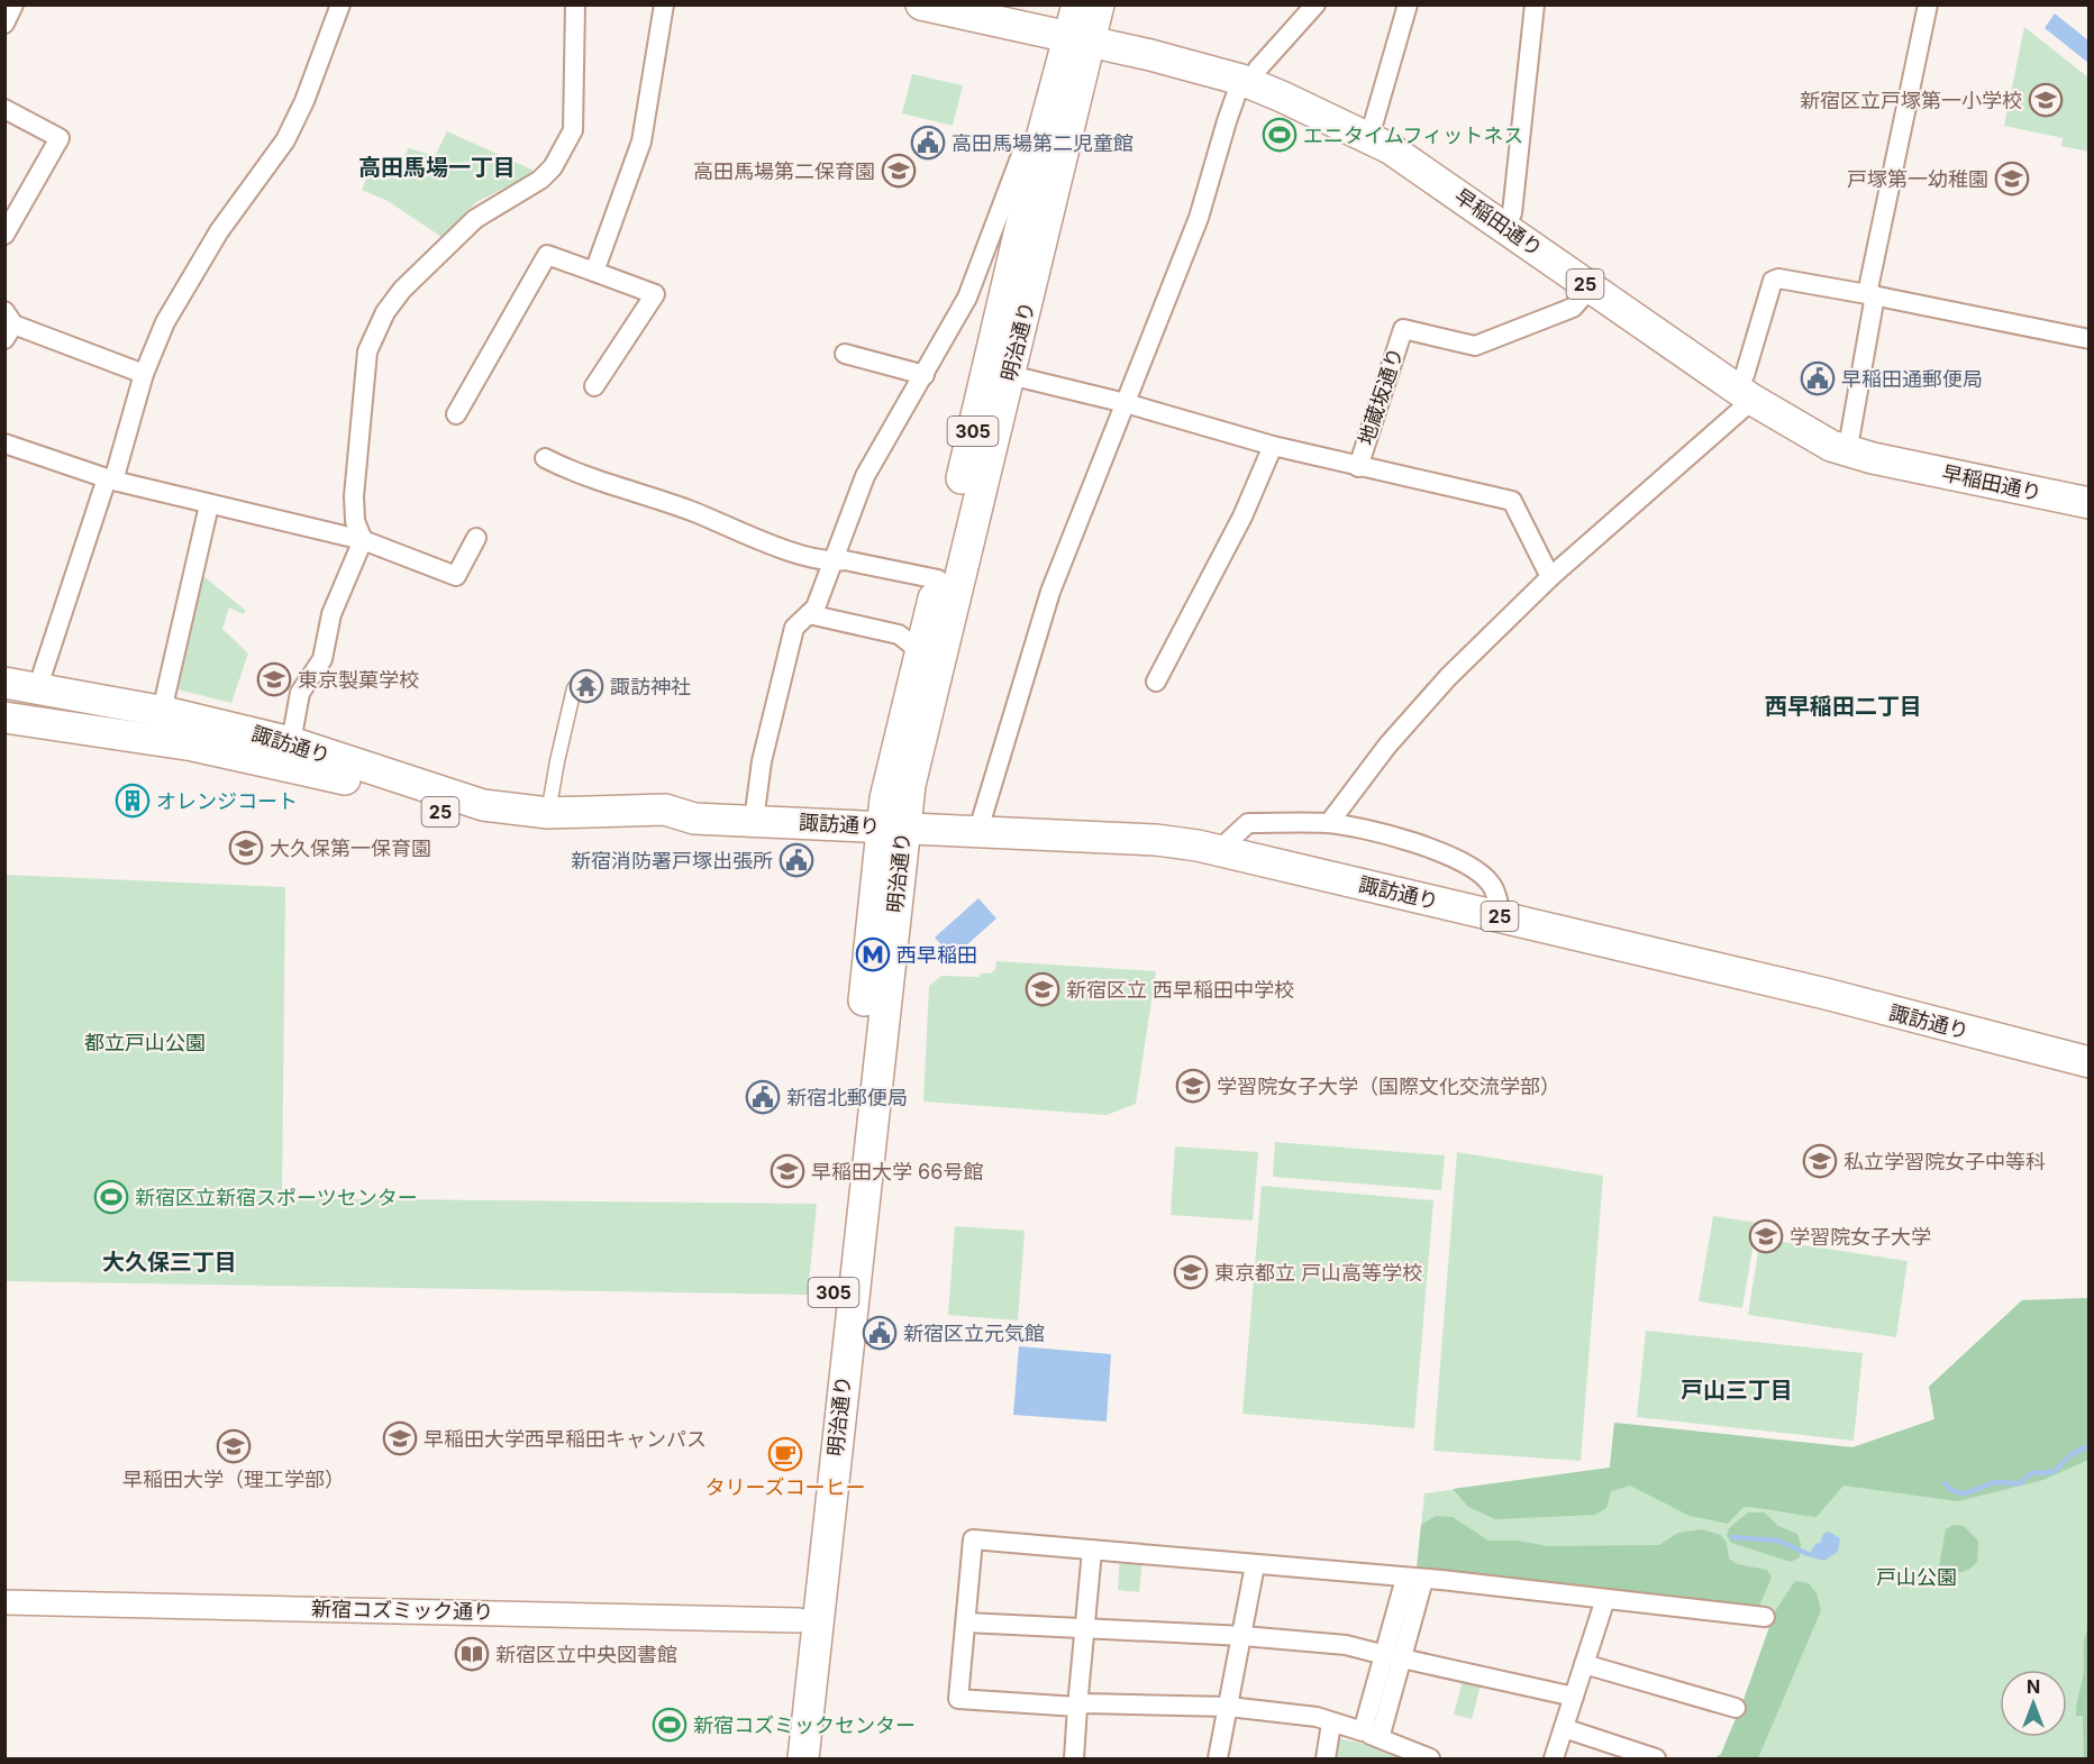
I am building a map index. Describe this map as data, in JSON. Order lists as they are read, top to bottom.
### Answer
{
  "streets": {
    "main road": [
      "早稲田通り",
      "25",
      "明治通り",
      "305",
      "諏訪通り"
    ],
    "street": ["地蔵坂通り", "新宿コズミック通り"]
  },
  "crossings": [
    ["早稲田通り", "明治通り"],
    ["早稲田通り", "地蔵坂通り"],
    ["25", "諏訪通り"],
    ["明治通り", "諏訪通り"],
    ["明治通り", "新宿コズミック通り"]
  ],
  "districts": [
    "高田馬場一丁目",
    "西早稲田二丁目",
    "大久保三丁目",
    "戸山三丁目"
  ],
  "parks": ["都立戸山公園", "戸山公園"],
  "places": {
    "school or university": [
      "新宿区立戸塚第一小学校",
      "高田馬場第二保育園",
      "戸塚第一幼稚園",
      "東京製菓学校",
      "大久保第一保育園",
      "新宿区立 西早稲田中学校",
      "学習院女子大学（国際文化交流学部）",
      "私立学習院女子中等科",
      "早稲田大学 66号館",
      "学習院女子大学",
      "東京都立 戸山高等学校",
      "早稲田大学西早稲田キャンパス",
      "早稲田大学（理工学部）"
    ],
    "sports": ["エニタイムフィットネス", "新宿区立新宿スポーツセンター", "新宿コズミックセンター"],
    "public building": [
      "高田馬場第二児童館",
      "早稲田通郵便局",
      "新宿消防署戸塚出張所",
      "新宿北郵便局",
      "新宿区立元気館"
    ],
    "temple": ["諏訪神社"],
    "building": ["オレンジコート"],
    "metro station": ["西早稲田"],
    "cafe": ["タリーズコーヒー"],
    "library": ["新宿区立中央図書館"]
  },
  "north": "top"
}
